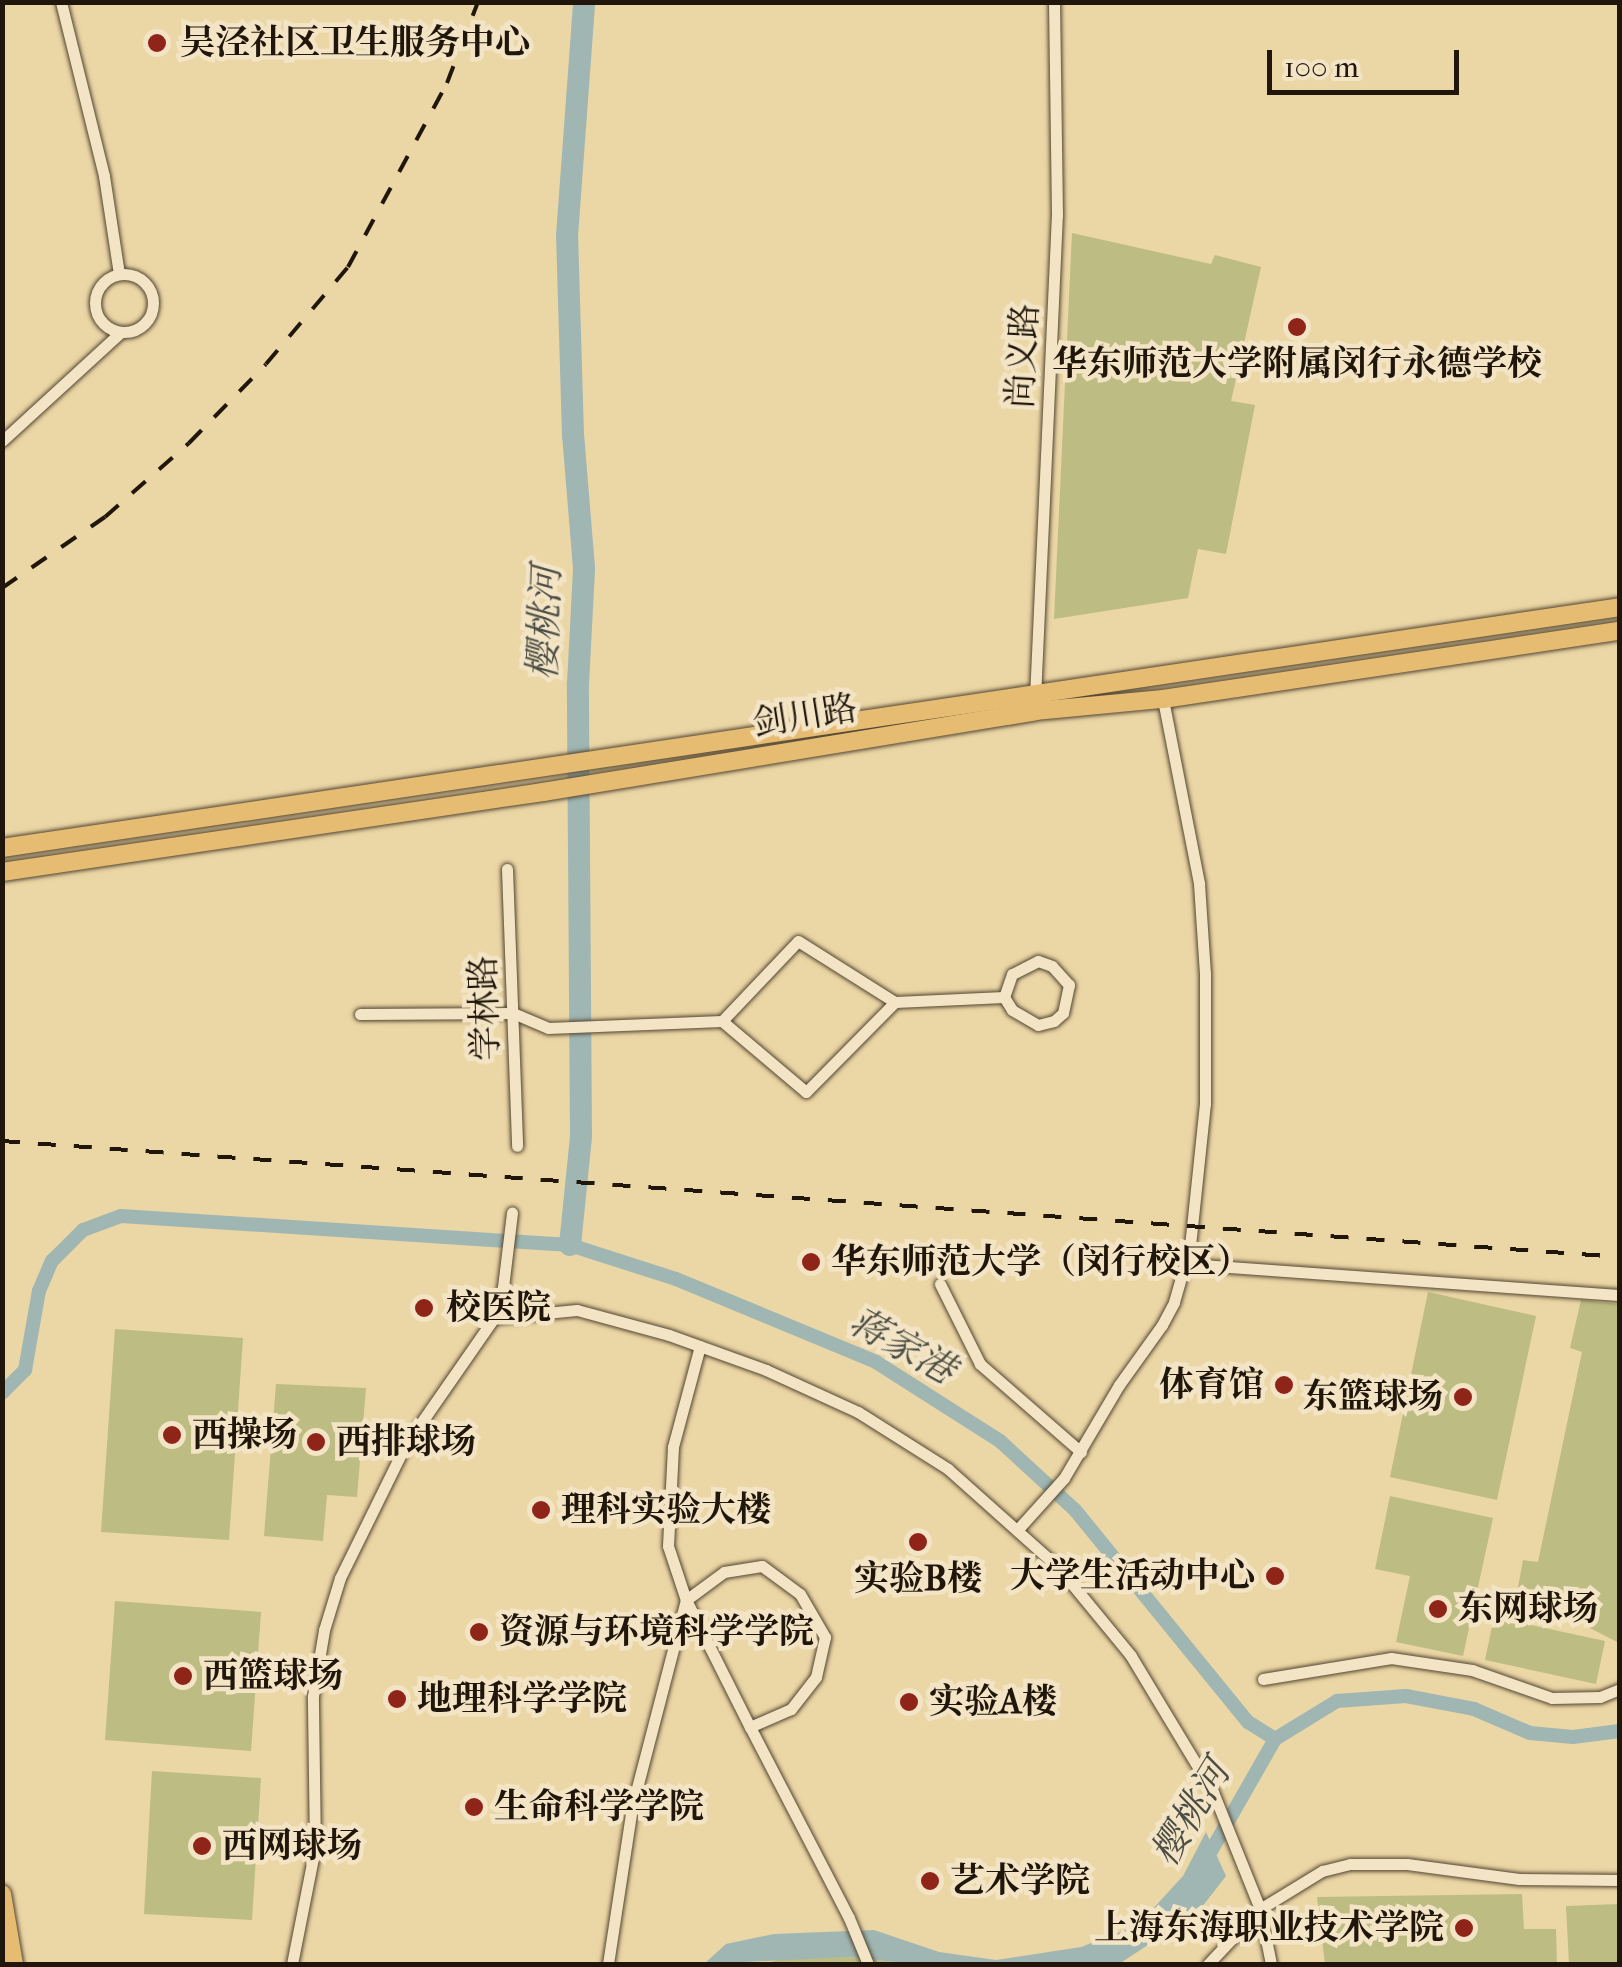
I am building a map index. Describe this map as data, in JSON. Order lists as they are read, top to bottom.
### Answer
{
  "streets": {
    "main road": ["剑川路"],
    "street": ["尚义路", "学林路"]
  },
  "crossings": [
    ["尚义路", "剑川路"]
  ],
  "water": ["樱桃河", "蒋家港"],
  "places": [
    "吴泾社区卫生服务中心",
    "华东师范大学附属闵行永德学校",
    "华东师范大学（闵行校区）",
    "校医院",
    "体育馆",
    "东篮球场",
    "西操场",
    "西排球场",
    "理科实验大楼",
    "实验B楼",
    "大学生活动中心",
    "东网球场",
    "资源与环境科学学院",
    "西篮球场",
    "地理科学学院",
    "实验A楼",
    "生命科学学院",
    "西网球场",
    "艺术学院",
    "上海东海职业技术学院"
  ],
  "scale_bar": "100 m"
}
